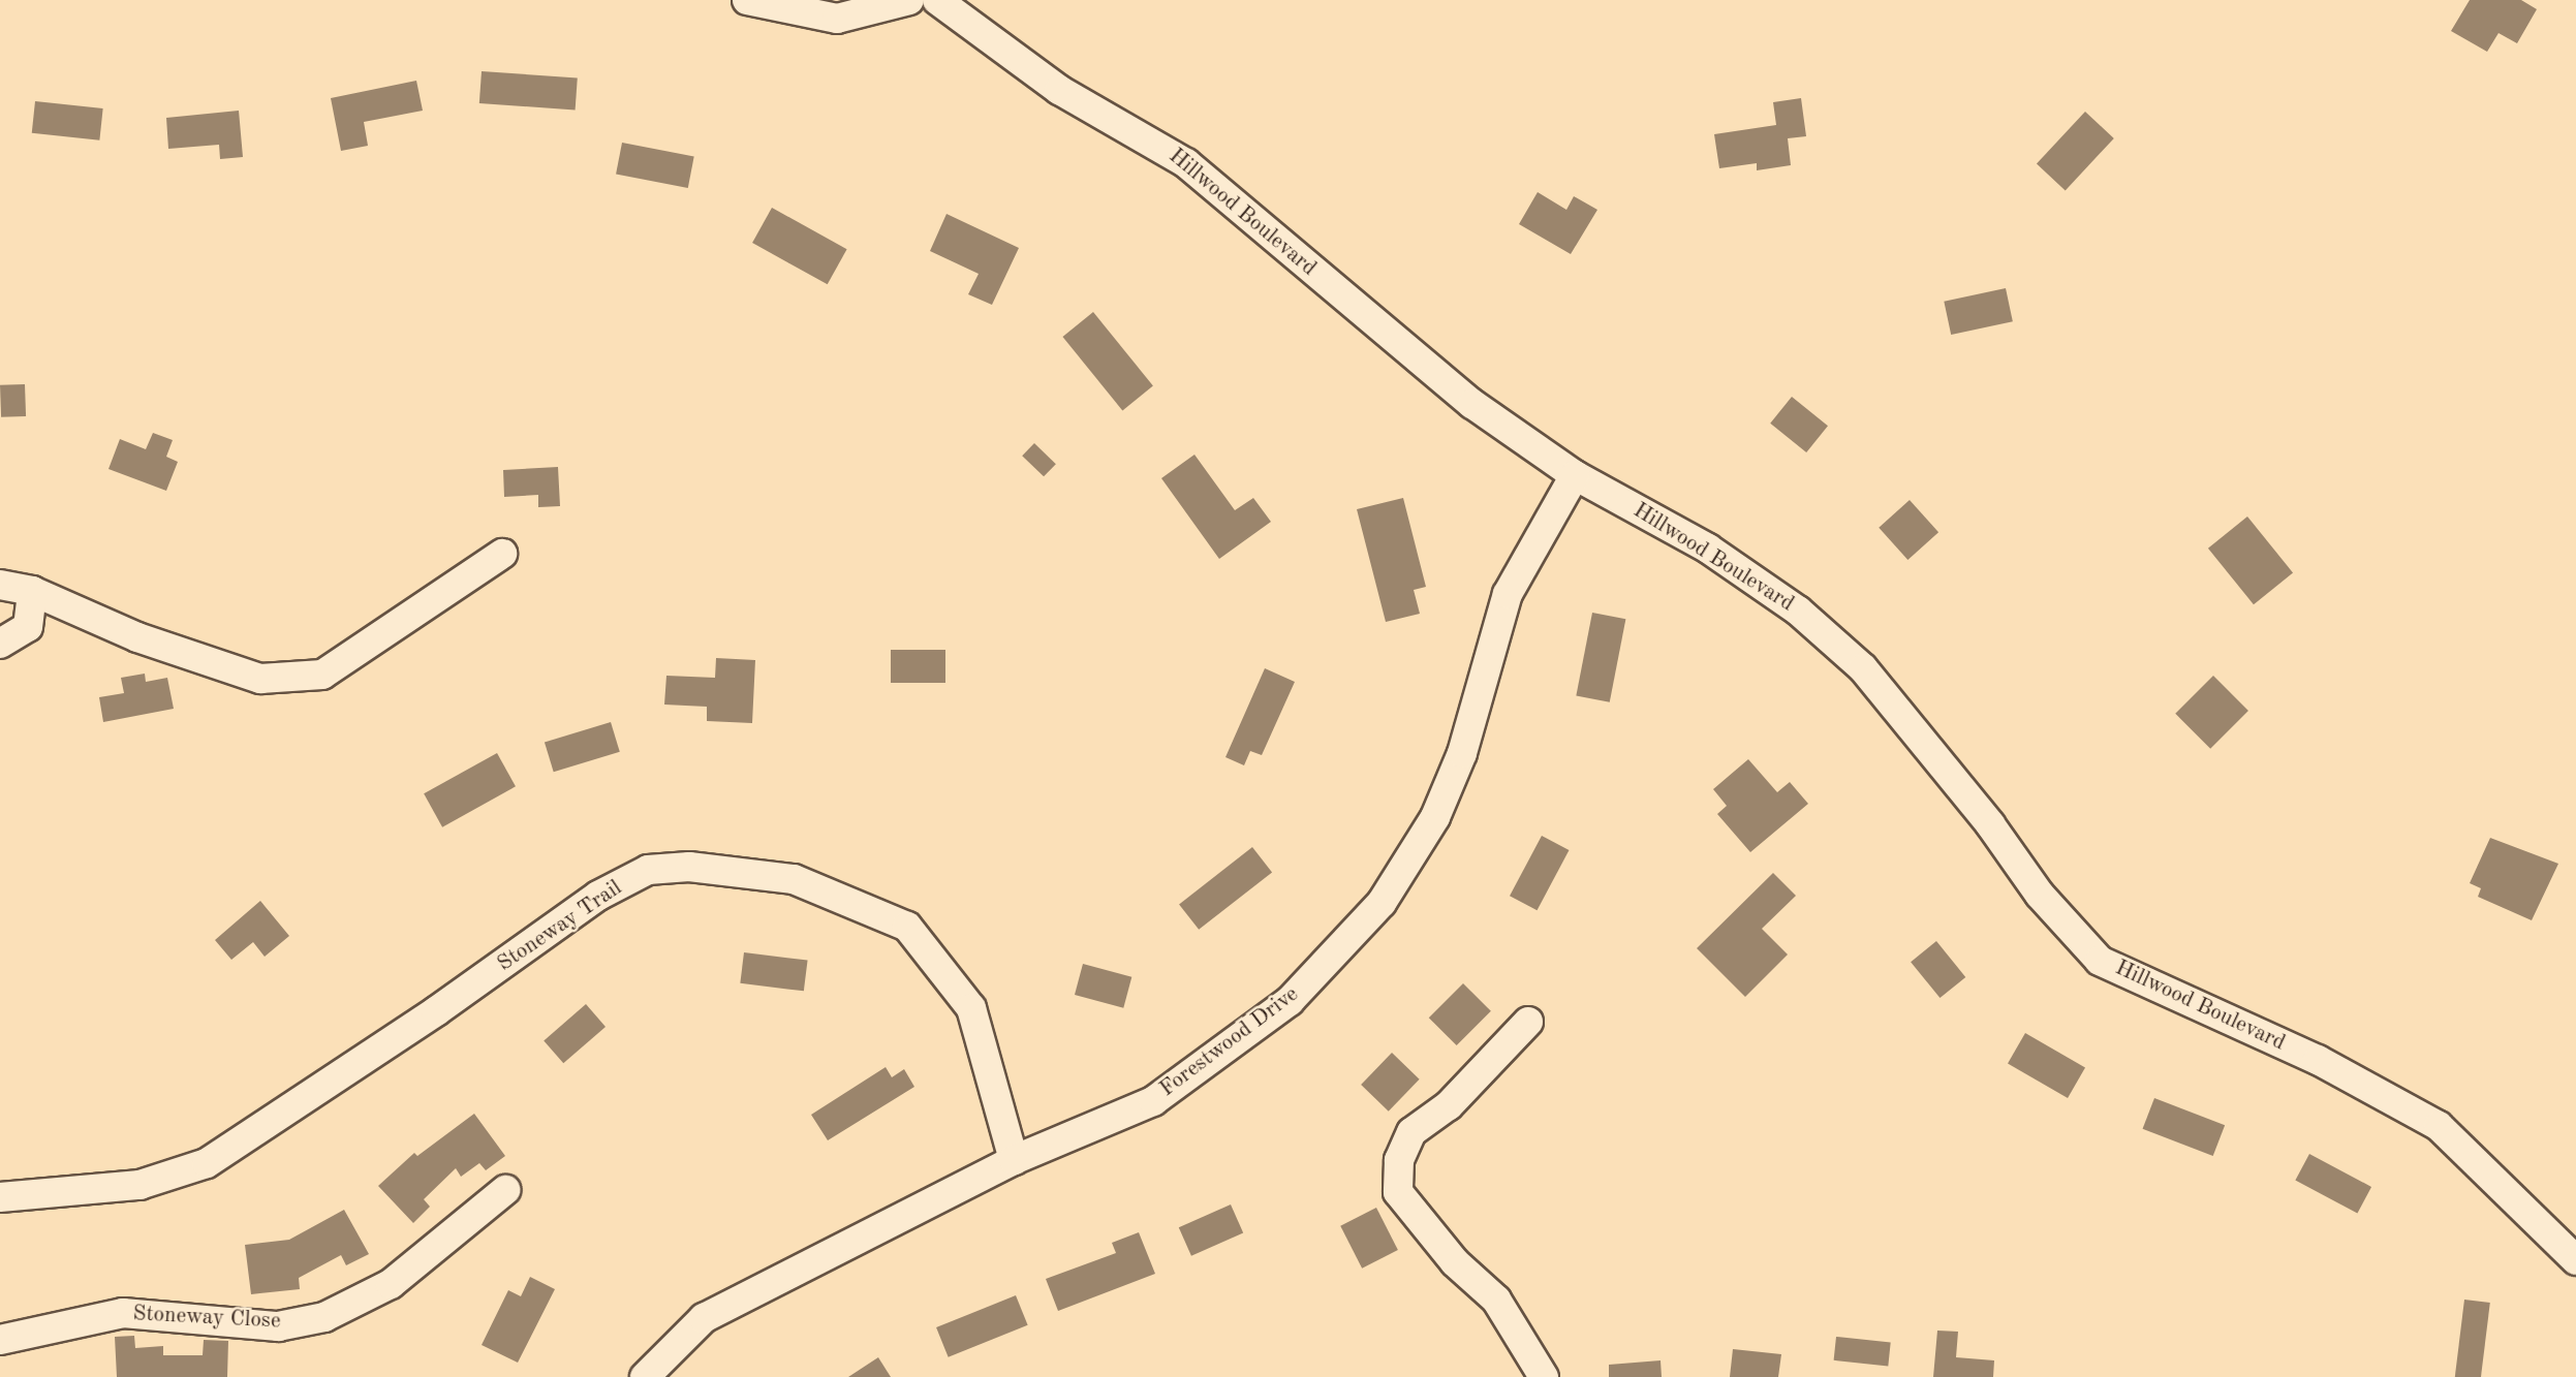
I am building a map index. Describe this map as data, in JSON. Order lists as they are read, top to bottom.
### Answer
{
  "streets": {
    "street": [
      "Hillwood Boulevard",
      "Stoneway Trail",
      "Forestwood Drive",
      "Stoneway Close"
    ]
  },
  "crossings": [
    ["Hillwood Boulevard", "Forestwood Drive"],
    ["Stoneway Trail", "Forestwood Drive"]
  ]
}
